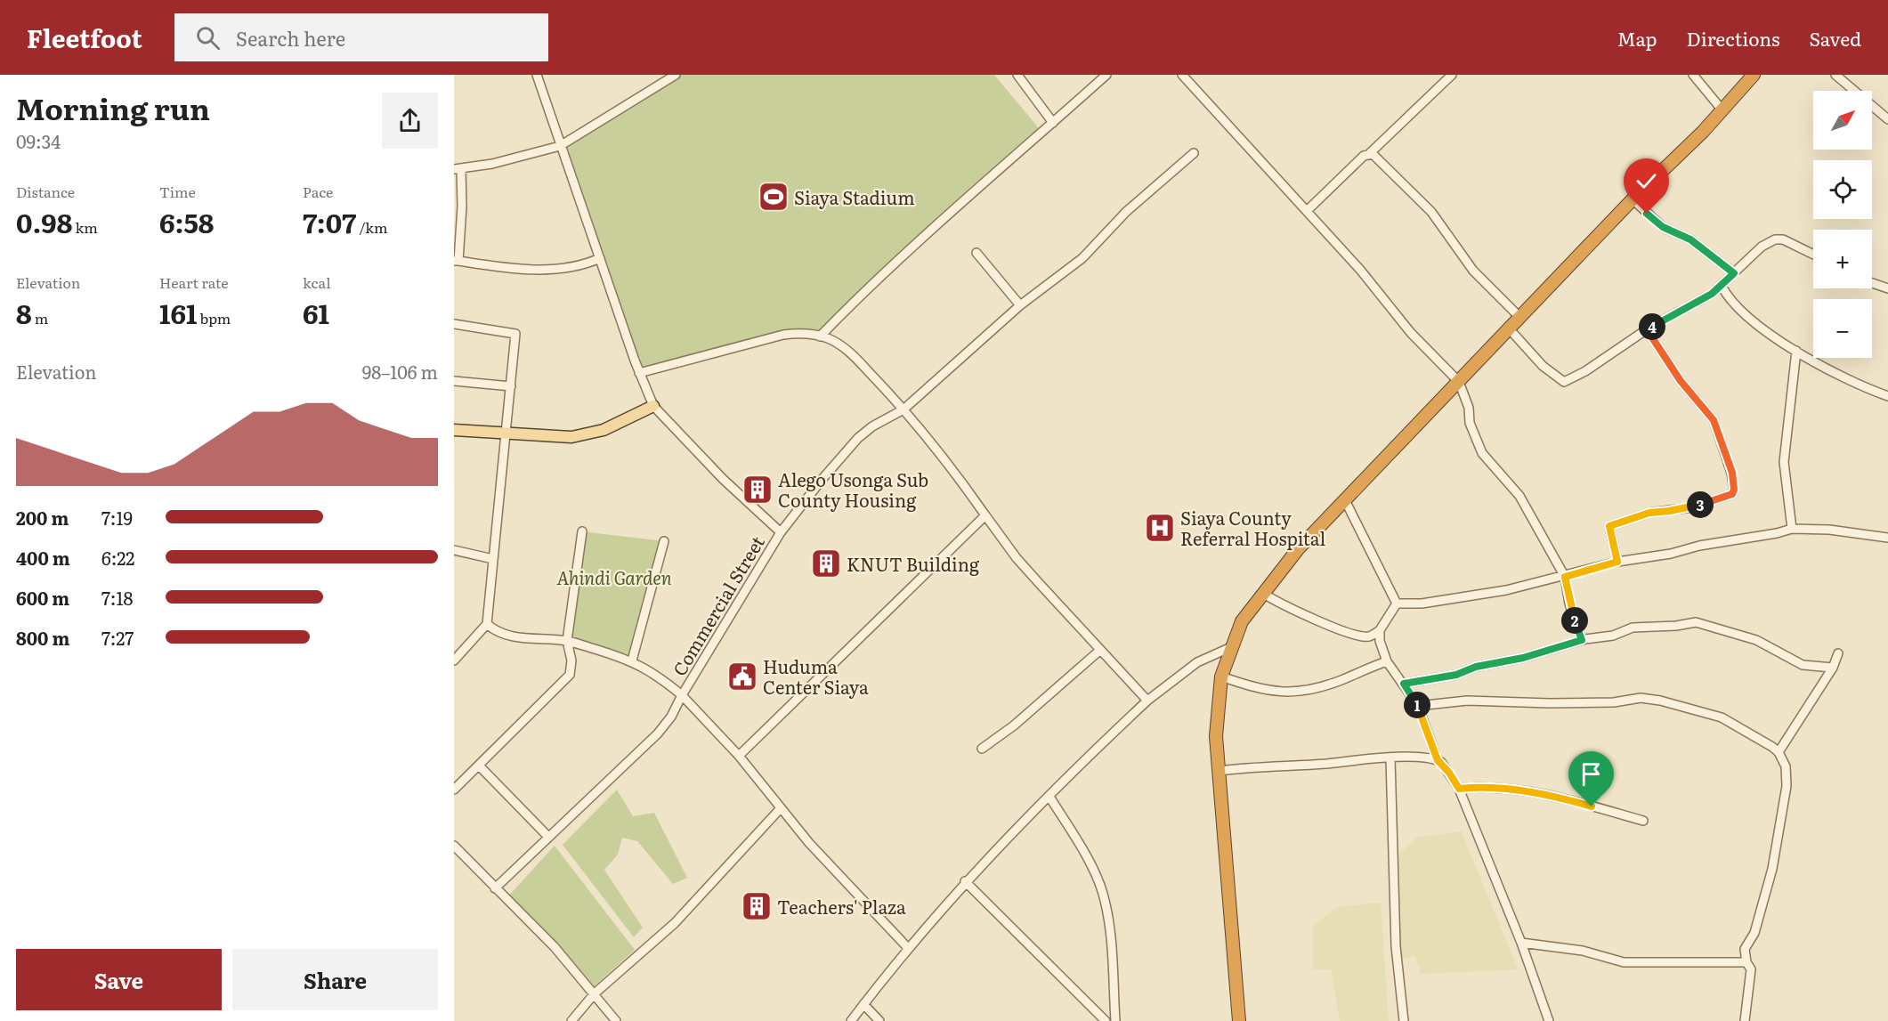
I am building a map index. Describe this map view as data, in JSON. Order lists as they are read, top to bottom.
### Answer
{
  "streets": {
    "street": ["Commercial Street"]
  },
  "parks": ["Ahindi Garden"],
  "places": {
    "sports": ["Siaya Stadium"],
    "building": ["Alego Usonga Sub County Housing", "KNUT Building", "Teachers' Plaza"],
    "hospital": ["Siaya County Referral Hospital"],
    "public building": ["Huduma Center Siaya"]
  },
  "north": "top right",
  "page": {
    "header": "Fleetfoot",
    "search": "Search here",
    "nav": ["Map", "Directions", "Saved"],
    "heading": ["Morning run", "09:34"],
    "map_buttons": ["+", "−"],
    "stats": [
      ["Distance", "0.98 km"],
      ["Time", "6:58"],
      ["Pace", "7:07 /km"],
      ["Elevation", "8 m"],
      ["Heart rate", "161 bpm"],
      ["kcal", "61"]
    ],
    "pins": [
      "4",
      "3",
      "2",
      "1"
    ],
    "chart": ["Elevation", "98–106 m"],
    "list": [
      {
        "name": "200 m",
        "note": "7:19"
      },
      {
        "name": "400 m",
        "note": "6:22"
      },
      {
        "name": "600 m",
        "note": "7:18"
      },
      {
        "name": "800 m",
        "note": "7:27"
      }
    ],
    "buttons": ["Save", "Share"]
  }
}
